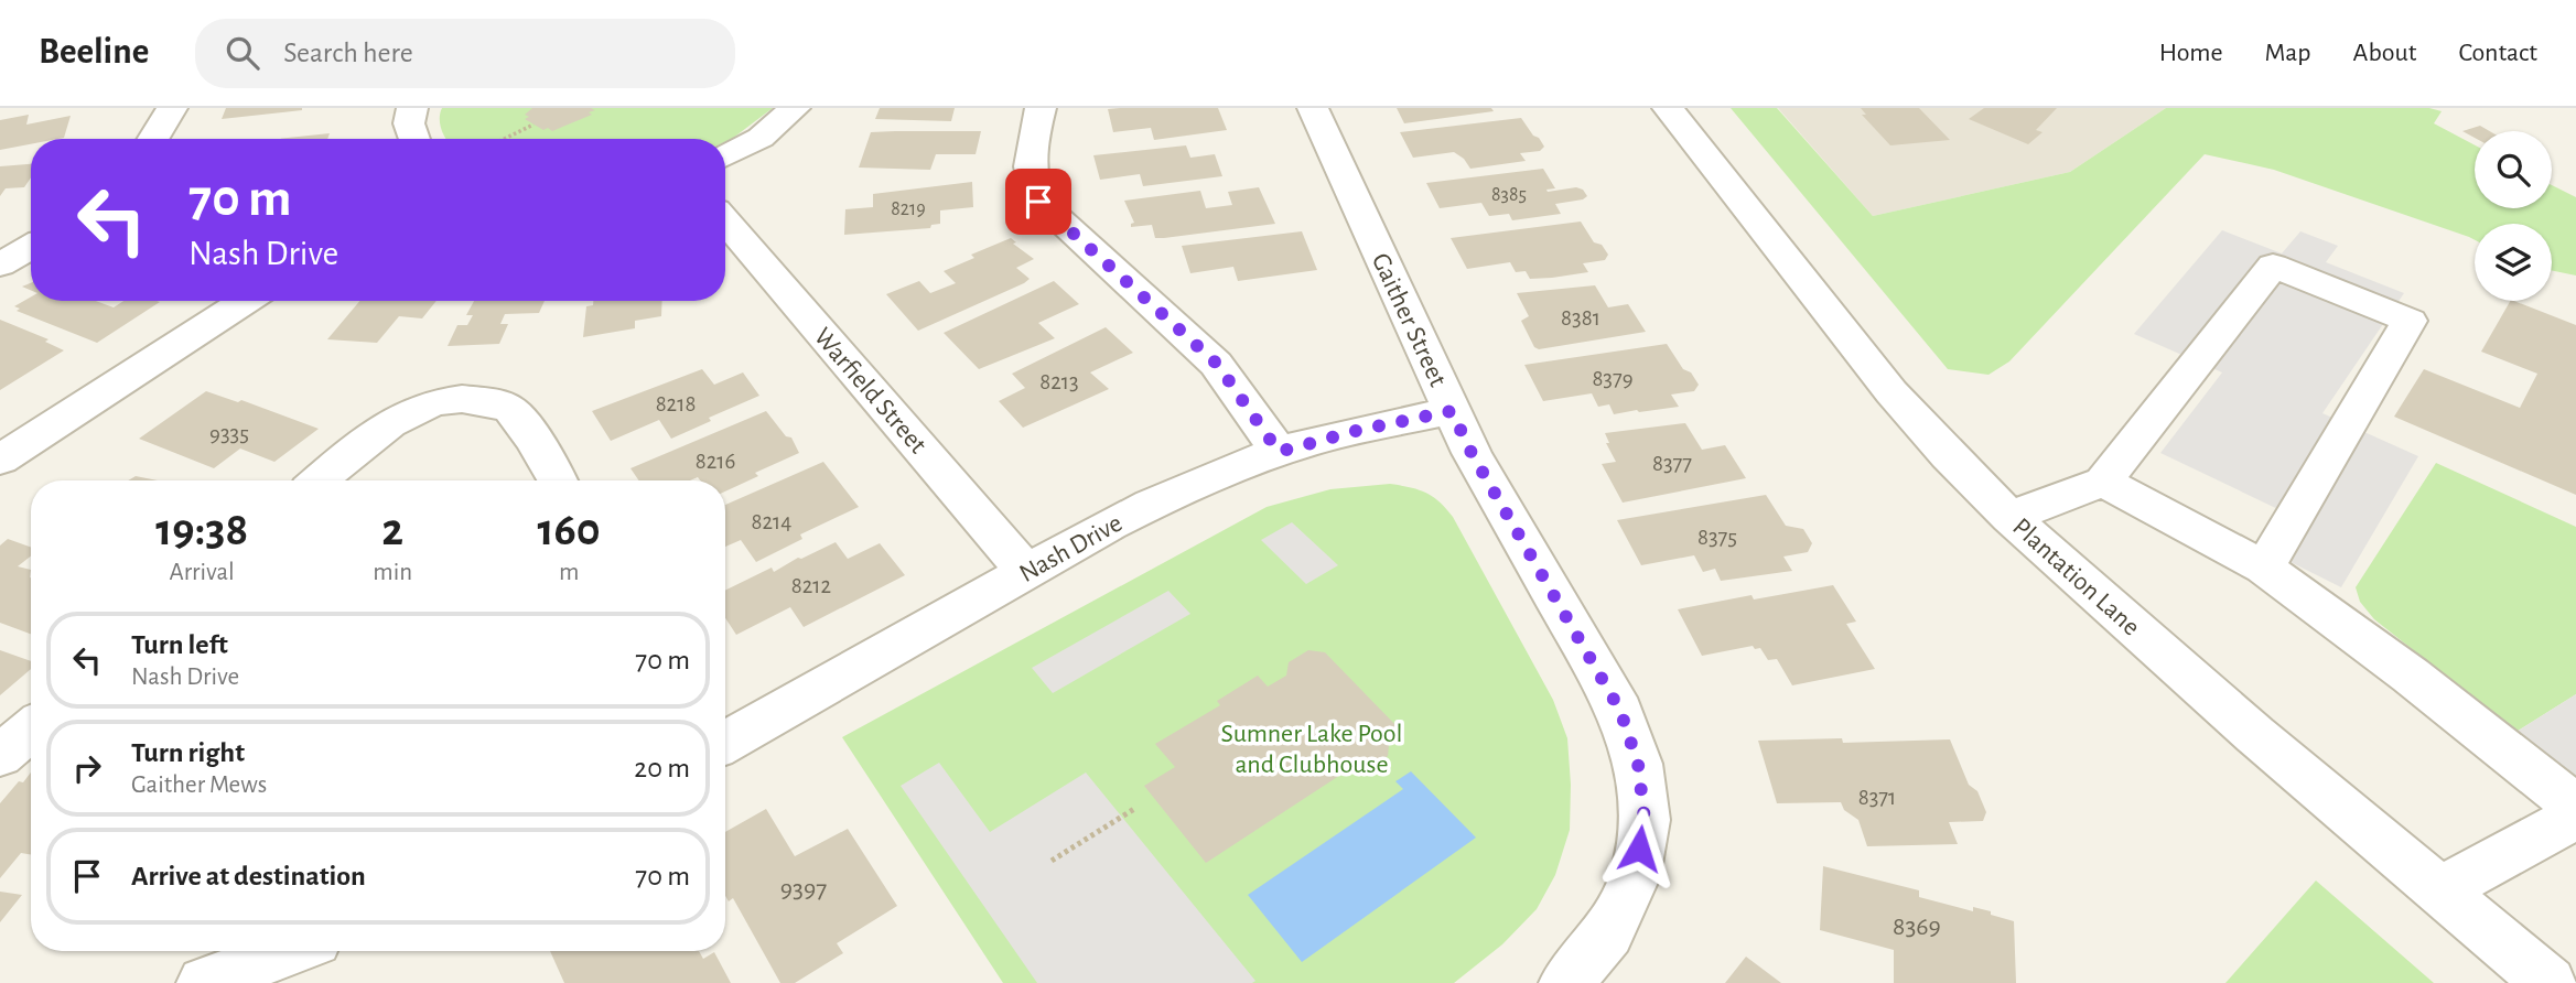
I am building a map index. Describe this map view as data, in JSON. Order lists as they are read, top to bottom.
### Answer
{
  "streets": {
    "street": [
      "Gaither Street",
      "Warfield Street",
      "Nash Drive",
      "Plantation Lane"
    ]
  },
  "crossings": [
    ["Gaither Street", "Nash Drive"],
    ["Warfield Street", "Nash Drive"]
  ],
  "parks": ["Sumner Lake Pool and Clubhouse"],
  "house_numbers": [
    "8385",
    "8219",
    "8381",
    "8379",
    "8213",
    "8218",
    "9335",
    "8216",
    "8377",
    "8214",
    "8375",
    "8212",
    "8371",
    "9397",
    "8369"
  ],
  "page": {
    "header": "Beeline",
    "search": "Search here",
    "nav": [
      "Home",
      "Map",
      "About",
      "Contact"
    ],
    "turn": ["70 m", "Nash Drive"],
    "eta": [
      "19:38",
      "Arrival",
      "2",
      "min",
      "160",
      "m"
    ],
    "list": [
      {
        "name": "Turn left",
        "note": "Nash Drive",
        "value": "70 m"
      },
      {
        "name": "Turn right",
        "note": "Gaither Mews",
        "value": "20 m"
      },
      {
        "name": "Arrive at destination",
        "value": "70 m"
      }
    ]
  }
}
